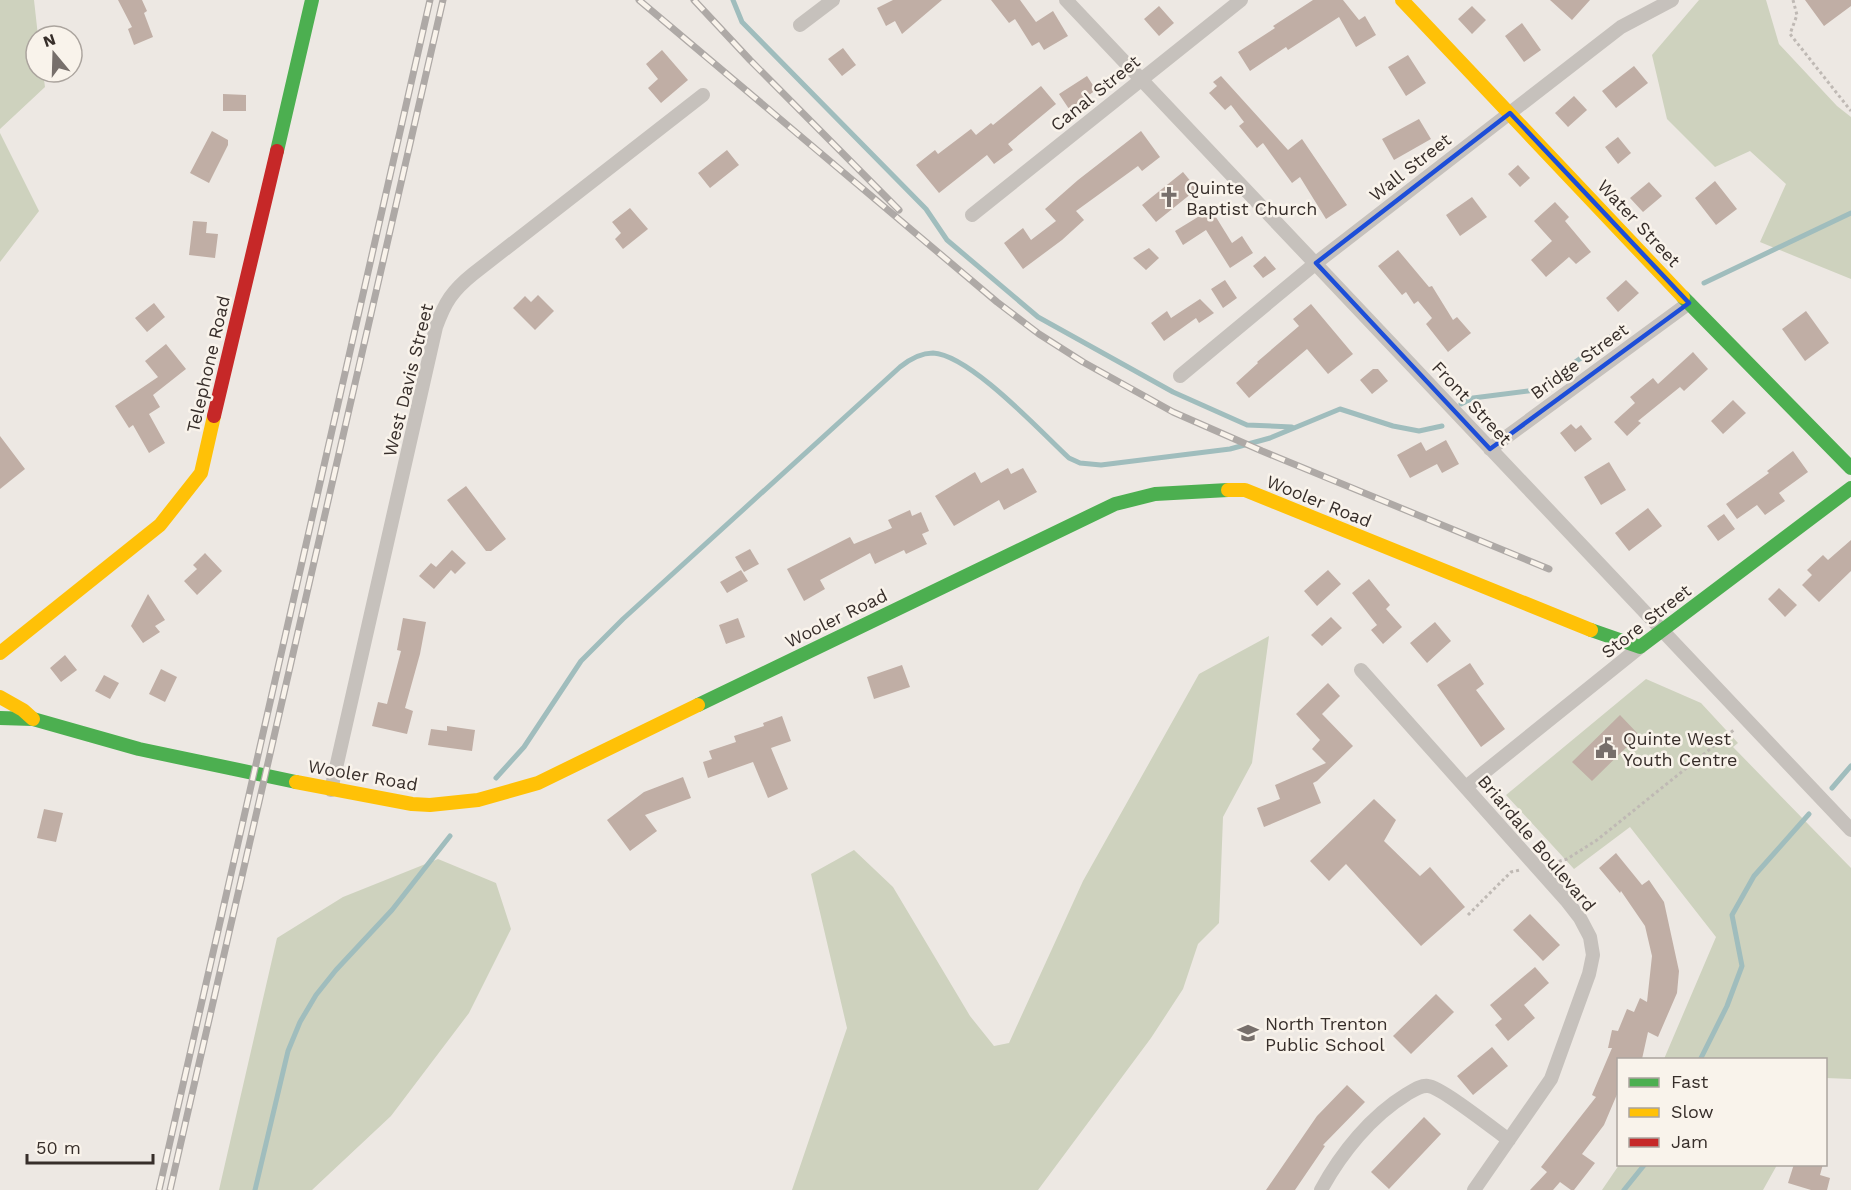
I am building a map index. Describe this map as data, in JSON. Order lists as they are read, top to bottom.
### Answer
{
  "streets": {
    "street": [
      "Canal Street",
      "Wall Street",
      "Water Street",
      "Bridge Street",
      "Telephone Road",
      "West Davis Street",
      "Front Street",
      "Wooler Road",
      "Store Street",
      "Briardale Boulevard"
    ]
  },
  "crossings": [
    ["Canal Street", "Front Street"],
    ["Wall Street", "Water Street"],
    ["Wall Street", "Front Street"],
    ["Water Street", "Bridge Street"],
    ["Bridge Street", "Front Street"],
    ["West Davis Street", "Wooler Road"],
    ["Front Street", "Store Street"],
    ["Wooler Road", "Store Street"],
    ["Store Street", "Briardale Boulevard"]
  ],
  "places": {
    "church": ["Quinte Baptist Church"],
    "public building": ["Quinte West Youth Centre"],
    "school or university": ["North Trenton Public School"]
  },
  "legend": ["Fast", "Slow", "Jam"],
  "scale_bar": "50 m",
  "north": "top"
}
